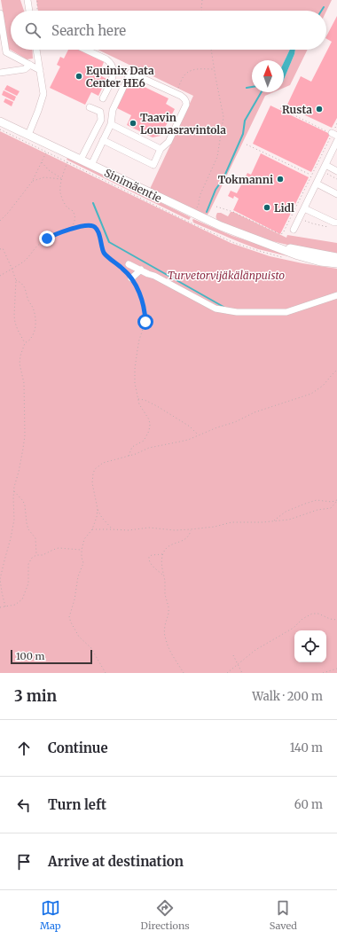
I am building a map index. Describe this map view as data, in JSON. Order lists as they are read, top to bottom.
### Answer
{
  "streets": {
    "main road": ["Sinimäentie"]
  },
  "parks": ["Turvetorvijäkälänpuisto"],
  "places": [
    "Equinix Data Center HE6",
    "Rusta",
    "Taavin Lounasravintola",
    "Tokmanni",
    "Lidl"
  ],
  "scale_bar": "100 m",
  "north": "top",
  "page": {
    "search": "Search here",
    "scale": "100 m",
    "heading": ["3 min", "Walk · 200 m"],
    "list": [
      ["Continue", "140 m"],
      ["Turn left", "60 m"],
      "Arrive at destination"
    ],
    "nav": ["Map", "Directions", "Saved"]
  }
}
